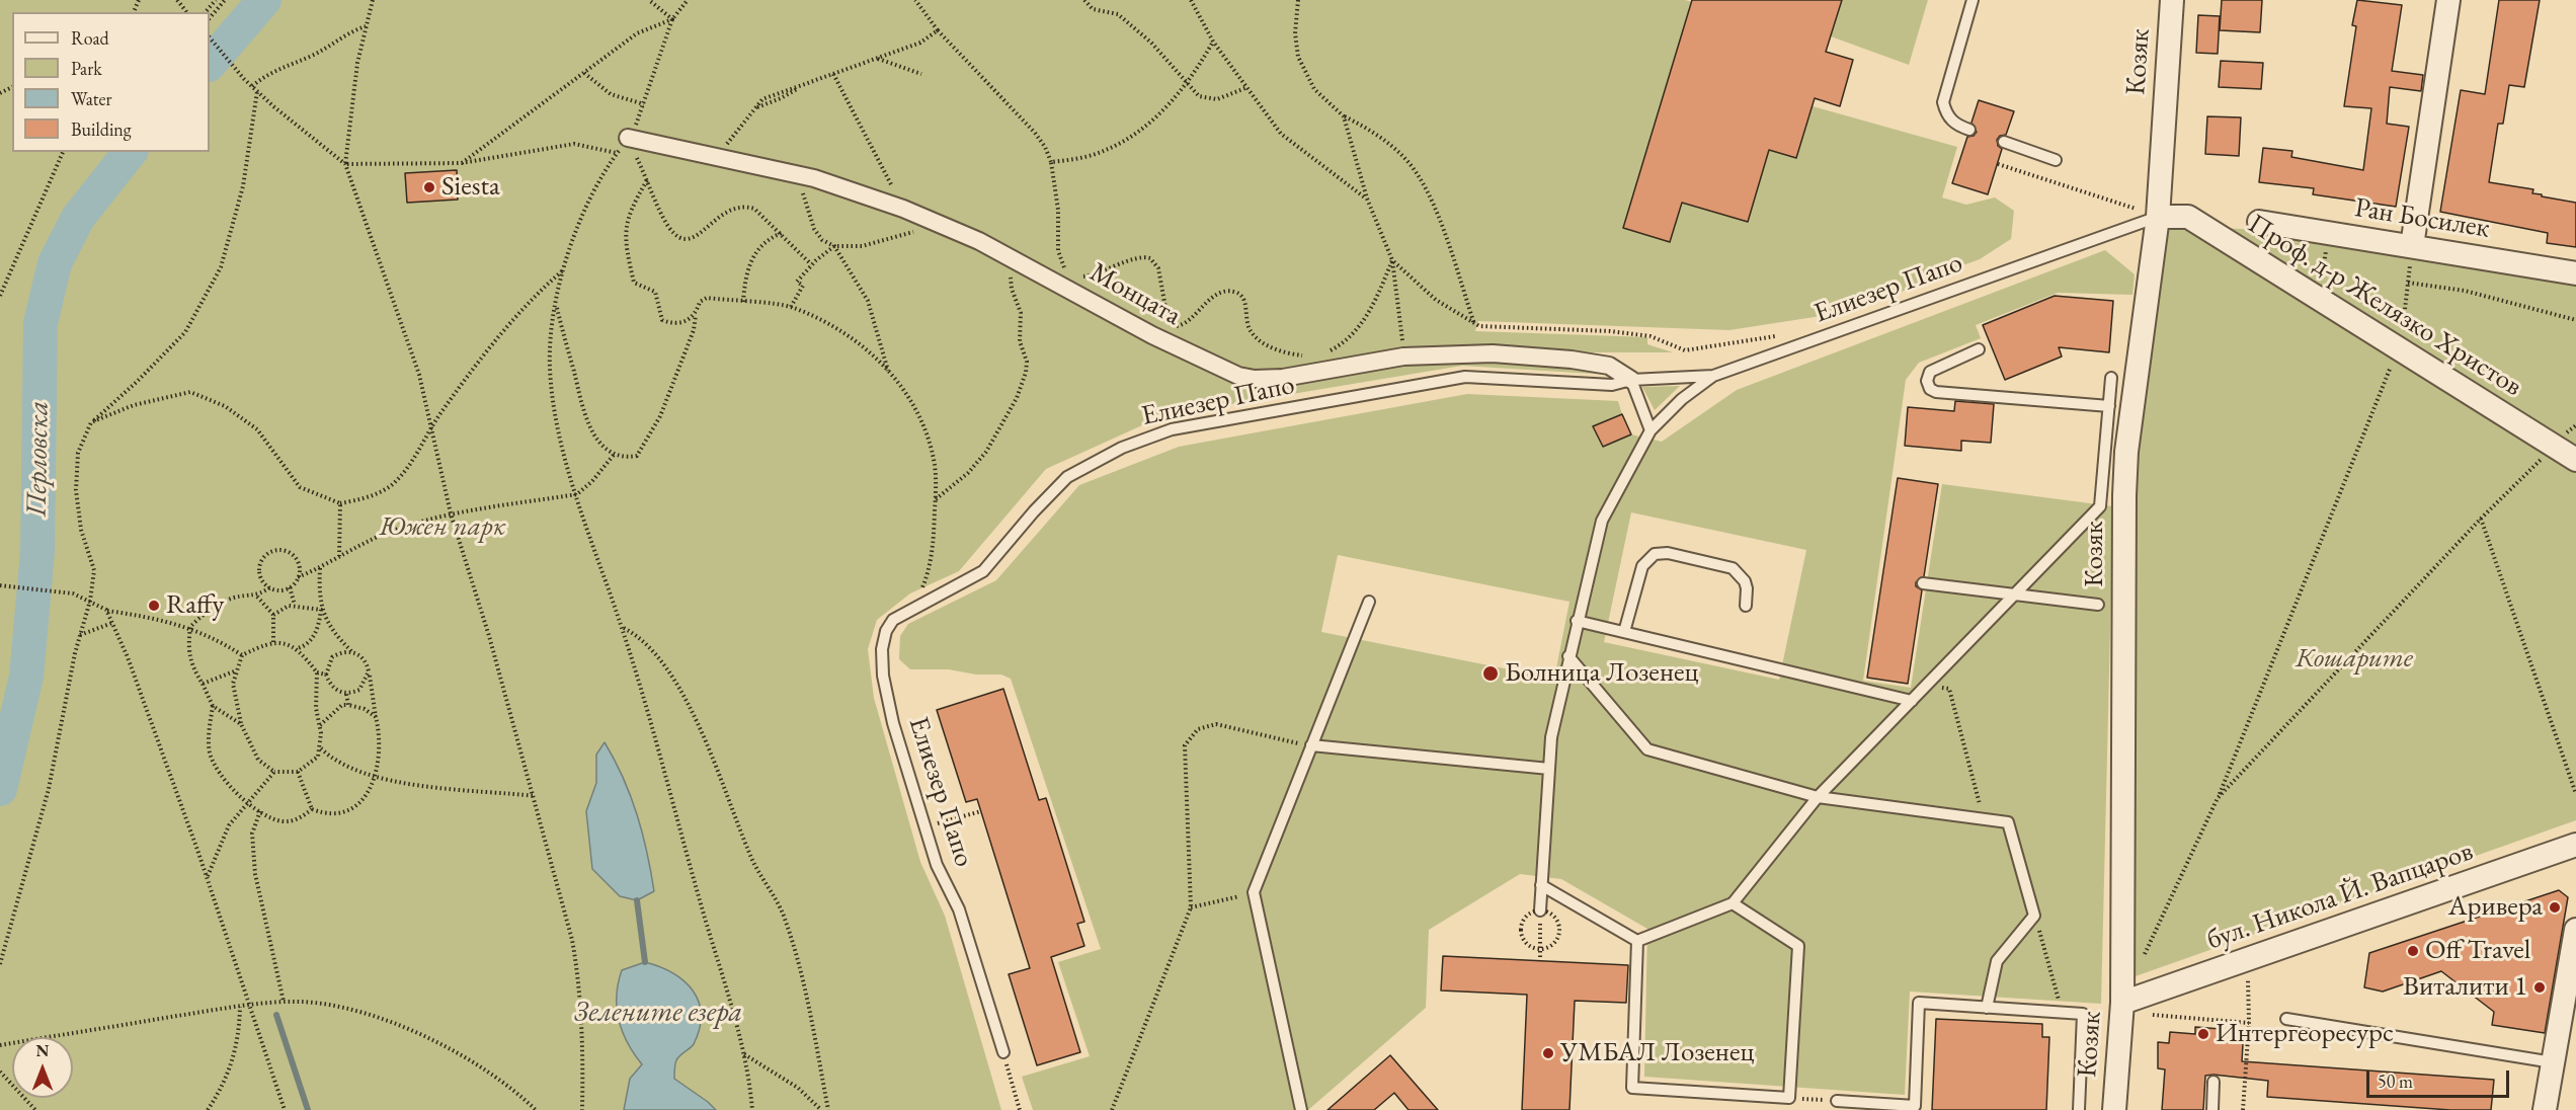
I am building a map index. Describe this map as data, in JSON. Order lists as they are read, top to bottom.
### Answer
{
  "streets": {
    "street": [
      "Козяк",
      "Ран Босилек",
      "Монцата",
      "Проф. д-р Желязко Христов",
      "бул. Никола Й. Вапцаров"
    ],
    "lane": ["Елиезер Папо"]
  },
  "crossings": [
    ["Козяк", "Елиезер Папо"],
    ["Козяк", "Проф. д-р Желязко Христов"],
    ["Козяк", "бул. Никола Й. Вапцаров"],
    ["Елиезер Папо", "Монцата"],
    ["Елиезер Папо", "Проф. д-р Желязко Христов"]
  ],
  "water": ["Перловска", "Зелените езера"],
  "parks": ["Южен парк", "Кошарите"],
  "places": [
    "Siesta",
    "Raffy",
    "Болница Лозенец",
    "Аривера",
    "Off Travel",
    "Виталити 1",
    "Интергеоресурс",
    "УМБАЛ Лозенец"
  ],
  "legend": [
    "Road",
    "Park",
    "Water",
    "Building"
  ],
  "scale_bar": "50 m",
  "north": "top"
}
